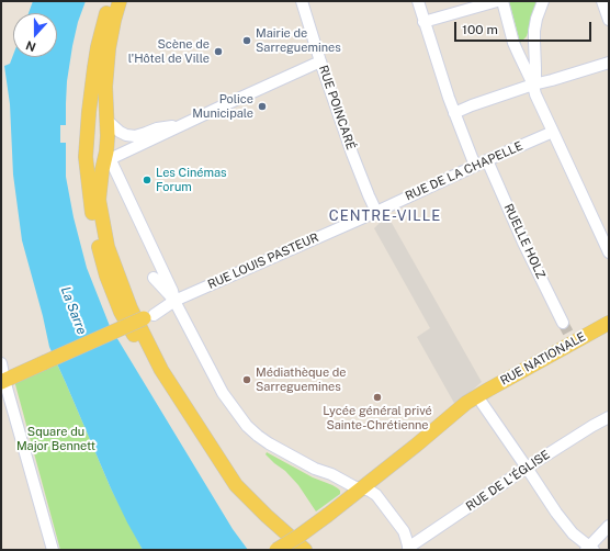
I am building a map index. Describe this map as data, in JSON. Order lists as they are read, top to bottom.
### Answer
{
  "streets": {
    "main road": ["RUE NATIONALE"],
    "street": [
      "RUE POINCARÉ",
      "RUE DE LA CHAPELLE",
      "RUELLE HOLZ",
      "RUE LOUIS PASTEUR",
      "RUE DE L'ÉGLISE"
    ]
  },
  "crossings": [
    ["RUE POINCARÉ", "RUE DE LA CHAPELLE"],
    ["RUE POINCARÉ", "RUE LOUIS PASTEUR"],
    ["RUE DE LA CHAPELLE", "RUELLE HOLZ"],
    ["RUE DE LA CHAPELLE", "RUE LOUIS PASTEUR"]
  ],
  "districts": ["CENTRE-VILLE"],
  "water": ["La Sarre"],
  "parks": ["Square du Major Bennett"],
  "places": [
    "Mairie de Sarreguemines",
    "Scène de l'Hôtel de Ville",
    "Police Municipale",
    "Les Cinémas Forum",
    "Médiathèque de Sarreguemines",
    "Lycée général privé Sainte-Chrétienne"
  ],
  "scale_bar": "100 m",
  "north": "bottom"
}
